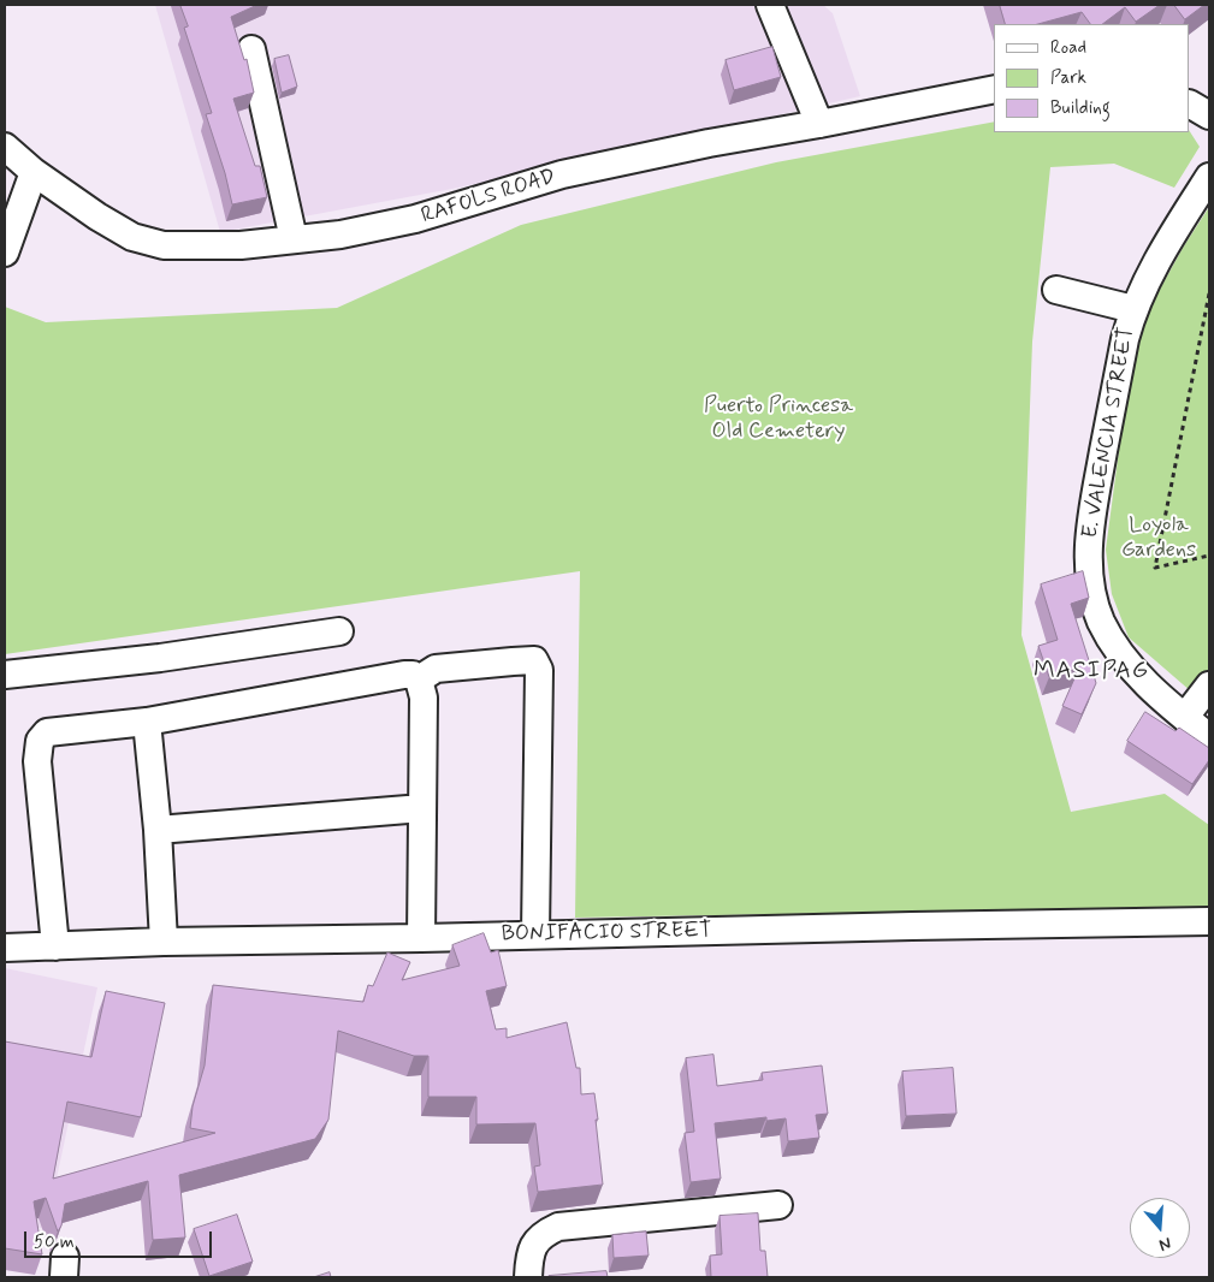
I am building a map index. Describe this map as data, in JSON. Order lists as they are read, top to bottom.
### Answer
{
  "streets": {
    "street": ["RAFOLS ROAD", "E. VALENCIA STREET", "BONIFACIO STREET"]
  },
  "districts": ["MASIPAG"],
  "parks": ["Puerto Princesa Old Cemetery", "Loyola Gardens"],
  "legend": ["Road", "Park", "Building"],
  "scale_bar": "50 m",
  "north": "bottom"
}
